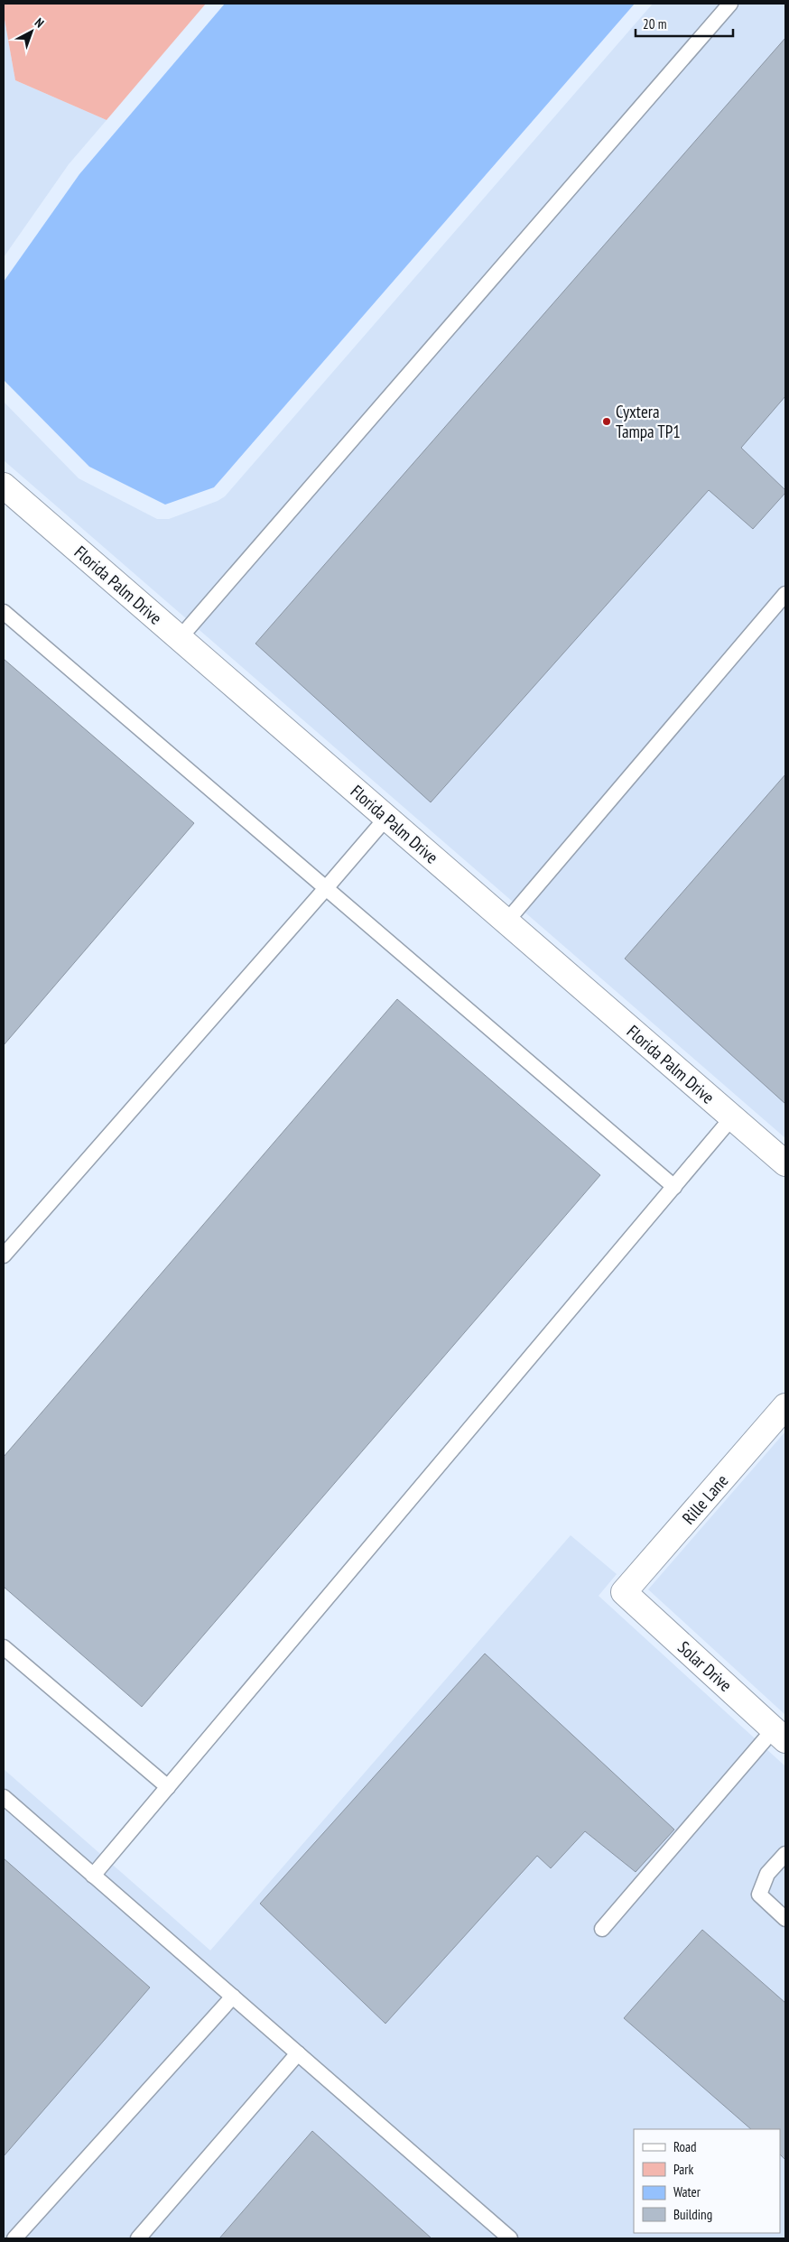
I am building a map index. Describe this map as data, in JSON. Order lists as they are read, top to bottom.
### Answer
{
  "streets": {
    "street": ["Florida Palm Drive", "Rille Lane", "Solar Drive"]
  },
  "crossings": [
    ["Rille Lane", "Solar Drive"]
  ],
  "places": ["Cyxtera Tampa TP1"],
  "legend": [
    "Road",
    "Park",
    "Water",
    "Building"
  ],
  "scale_bar": "20 m",
  "north": "top right"
}
